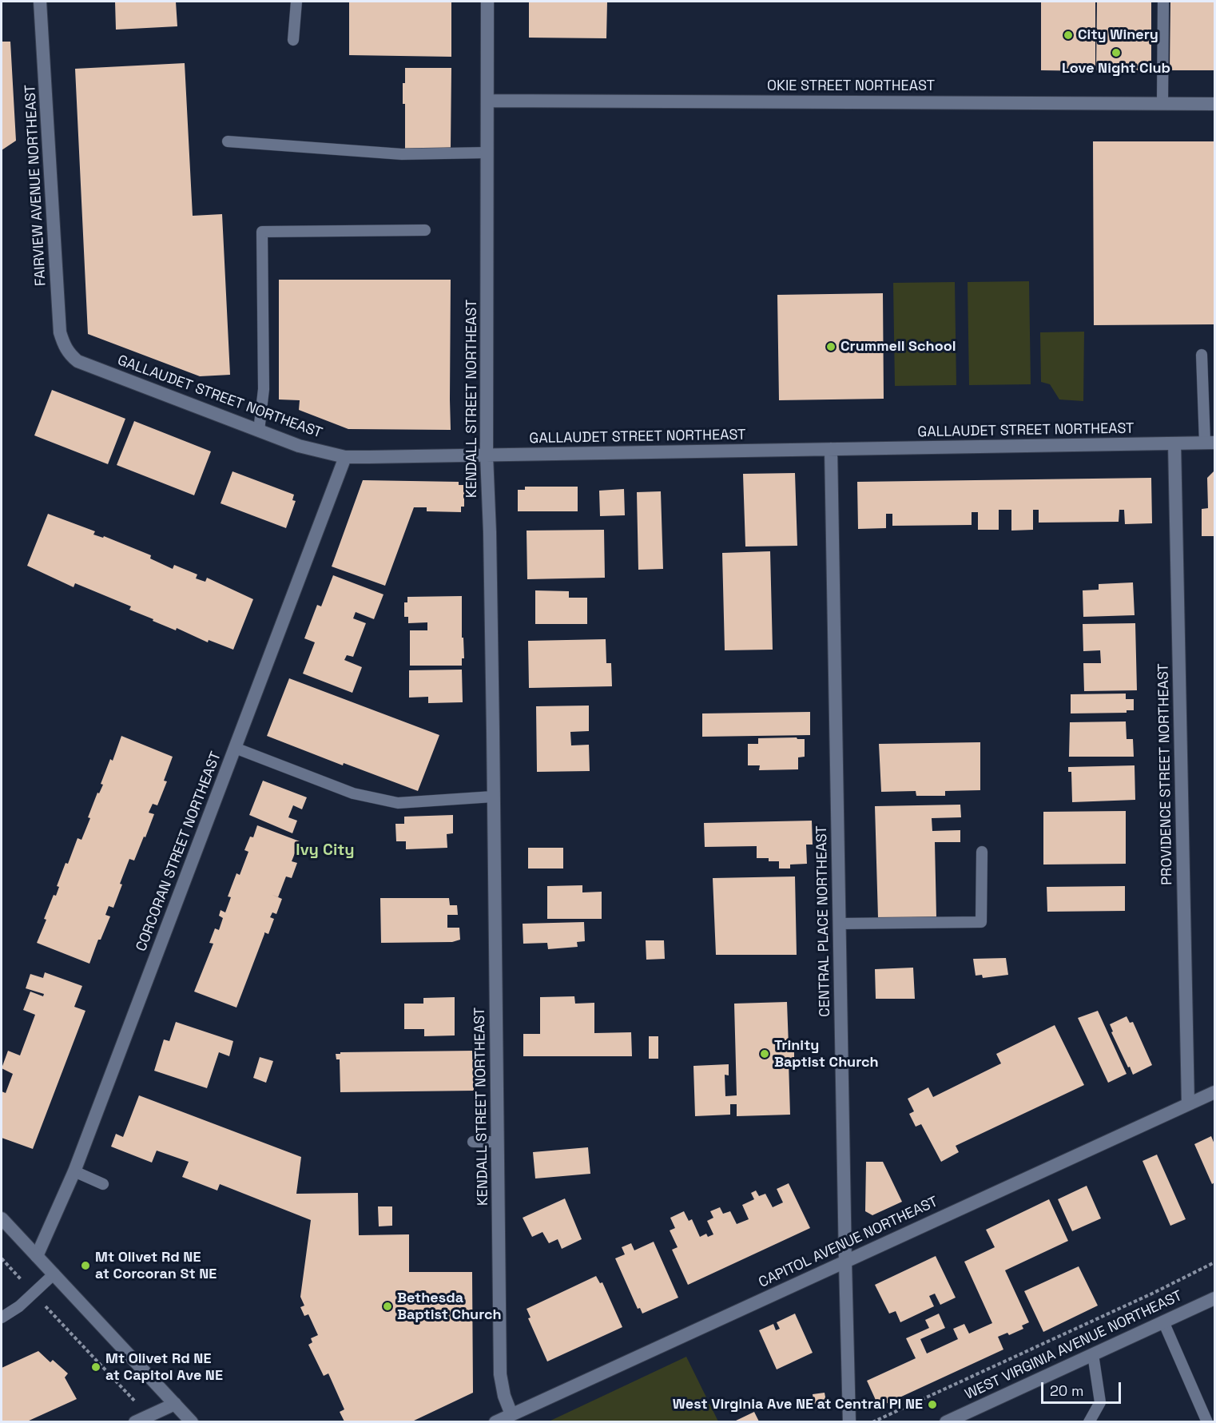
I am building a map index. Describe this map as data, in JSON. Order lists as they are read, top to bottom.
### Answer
{
  "streets": {
    "street": [
      "OKIE STREET NORTHEAST",
      "FAIRVIEW AVENUE NORTHEAST",
      "GALLAUDET STREET NORTHEAST",
      "KENDALL STREET NORTHEAST",
      "PROVIDENCE STREET NORTHEAST",
      "CORCORAN STREET NORTHEAST",
      "CENTRAL PLACE NORTHEAST",
      "CAPITOL AVENUE NORTHEAST",
      "WEST VIRGINIA AVENUE NORTHEAST"
    ]
  },
  "crossings": [
    ["OKIE STREET NORTHEAST", "KENDALL STREET NORTHEAST"],
    ["FAIRVIEW AVENUE NORTHEAST", "GALLAUDET STREET NORTHEAST"],
    ["GALLAUDET STREET NORTHEAST", "KENDALL STREET NORTHEAST"],
    ["GALLAUDET STREET NORTHEAST", "PROVIDENCE STREET NORTHEAST"],
    ["GALLAUDET STREET NORTHEAST", "CORCORAN STREET NORTHEAST"],
    ["GALLAUDET STREET NORTHEAST", "CENTRAL PLACE NORTHEAST"],
    ["KENDALL STREET NORTHEAST", "CAPITOL AVENUE NORTHEAST"],
    ["PROVIDENCE STREET NORTHEAST", "CAPITOL AVENUE NORTHEAST"],
    ["CENTRAL PLACE NORTHEAST", "CAPITOL AVENUE NORTHEAST"]
  ],
  "districts": ["Ivy City"],
  "places": [
    "City Winery",
    "Love Night Club",
    "Crummell School",
    "Trinity Baptist Church",
    "Mt Olivet Rd NE at Corcoran St NE",
    "Bethesda Baptist Church",
    "Mt Olivet Rd NE at Capitol Ave NE",
    "West Virginia Ave NE at Central Pl NE"
  ],
  "scale_bar": "20 m"
}
